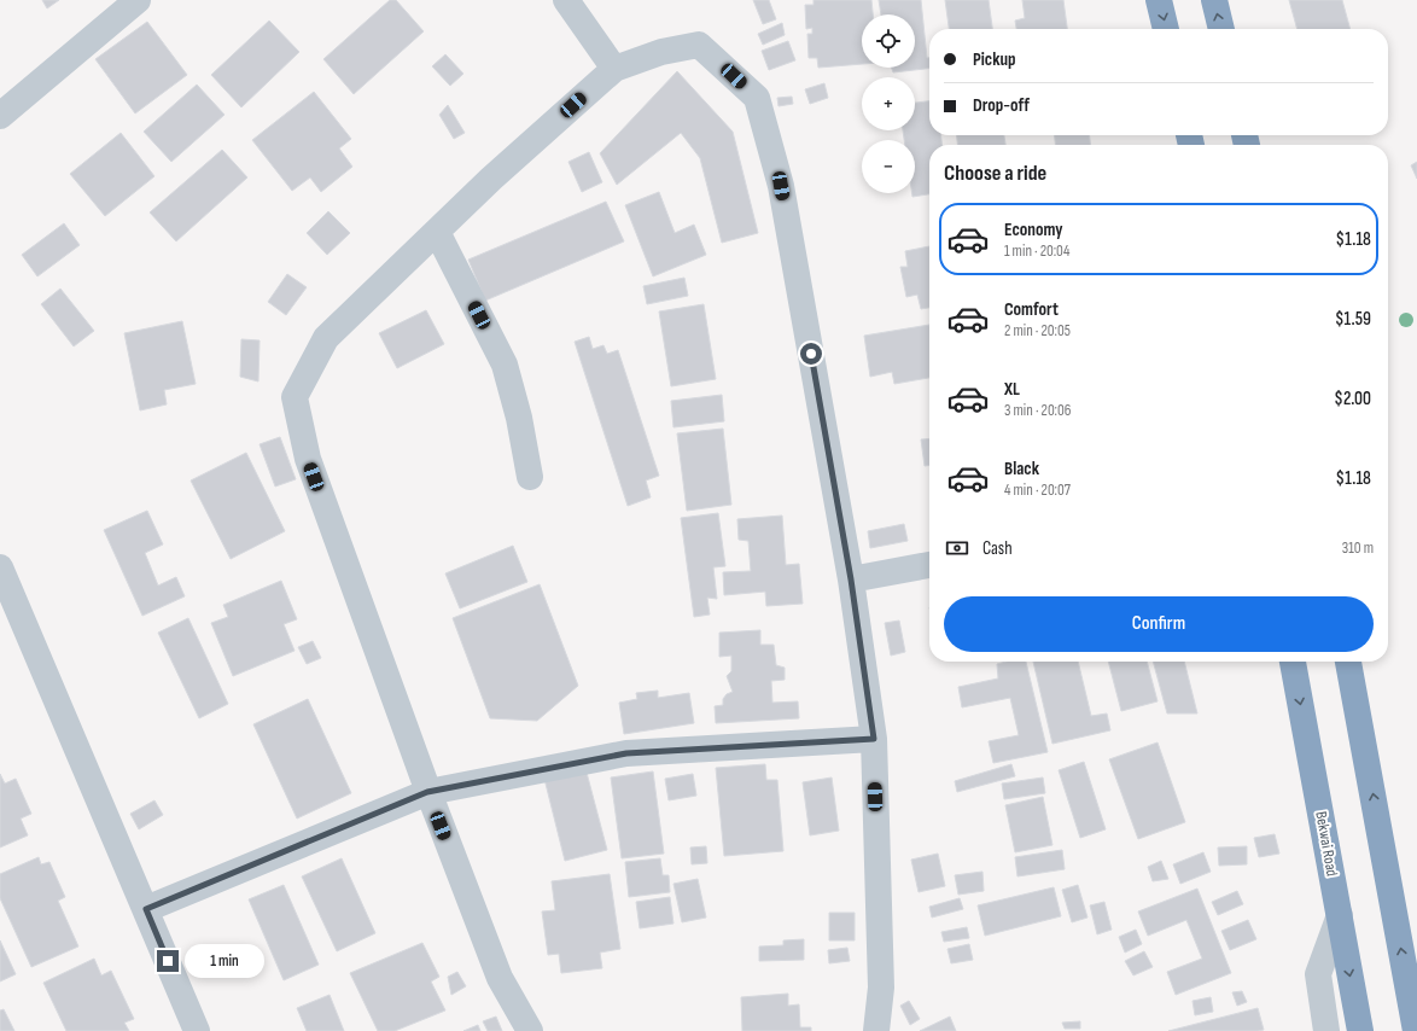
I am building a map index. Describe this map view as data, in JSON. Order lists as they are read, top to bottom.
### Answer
{
  "streets": {
    "highway": ["Bekwai Road"]
  },
  "page": {
    "map_buttons": ["+", "−"],
    "banner": ["Pickup", "Drop-off"],
    "heading": "Choose a ride",
    "list": [
      {
        "name": "Economy",
        "note": "1 min · 20:04",
        "value": "$1.18"
      },
      {
        "name": "Comfort",
        "note": "2 min · 20:05",
        "value": "$1.59"
      },
      {
        "name": "XL",
        "note": "3 min · 20:06",
        "value": "$2.00"
      },
      {
        "name": "Black",
        "note": "4 min · 20:07",
        "value": "$1.18"
      }
    ],
    "pay": ["Cash", "310 m"],
    "buttons": "Confirm",
    "bubble": "1 min"
  }
}
